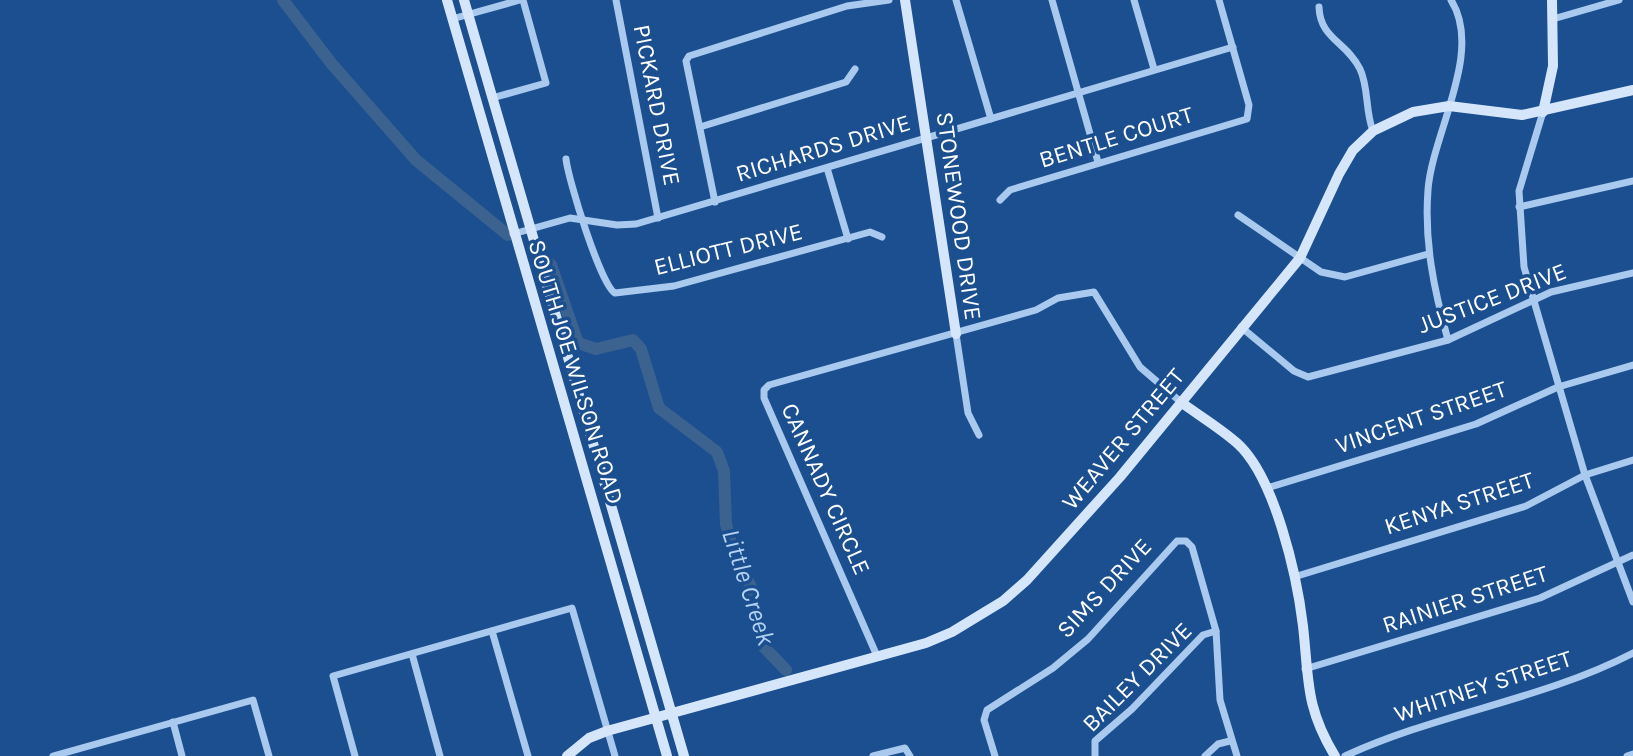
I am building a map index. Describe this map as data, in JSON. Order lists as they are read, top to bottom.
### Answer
{
  "streets": {
    "street": [
      "PICKARD DRIVE",
      "BENTLE COURT",
      "RICHARDS DRIVE",
      "STONEWOOD DRIVE",
      "ELLIOTT DRIVE",
      "JUSTICE DRIVE",
      "SOUTH JOE WILSON ROAD",
      "VINCENT STREET",
      "WEAVER STREET",
      "CANNADY CIRCLE",
      "KENYA STREET",
      "SIMS DRIVE",
      "RAINIER STREET",
      "BAILEY DRIVE",
      "WHITNEY STREET"
    ]
  },
  "crossings": [
    ["PICKARD DRIVE", "RICHARDS DRIVE"],
    ["BENTLE COURT", "RICHARDS DRIVE"],
    ["RICHARDS DRIVE", "STONEWOOD DRIVE"],
    ["RICHARDS DRIVE", "ELLIOTT DRIVE"],
    ["RICHARDS DRIVE", "SOUTH JOE WILSON ROAD"],
    ["STONEWOOD DRIVE", "CANNADY CIRCLE"],
    ["JUSTICE DRIVE", "WEAVER STREET"],
    ["SOUTH JOE WILSON ROAD", "WEAVER STREET"],
    ["WEAVER STREET", "CANNADY CIRCLE"],
    ["SIMS DRIVE", "BAILEY DRIVE"]
  ],
  "water": ["Little Creek"]
}
